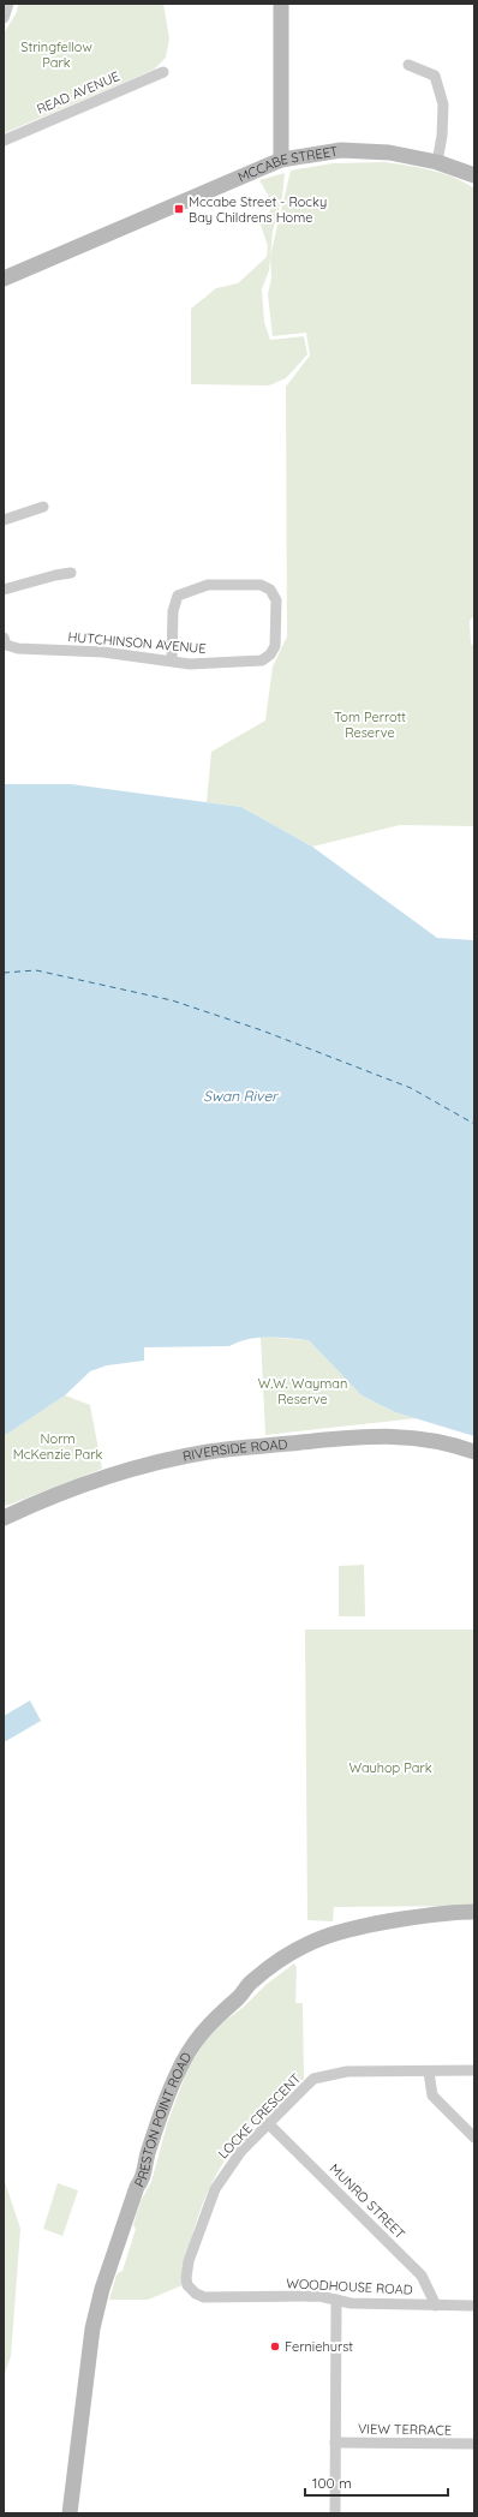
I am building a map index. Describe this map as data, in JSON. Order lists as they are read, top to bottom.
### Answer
{
  "streets": {
    "main road": ["MCCABE STREET", "RIVERSIDE ROAD", "PRESTON POINT ROAD"],
    "street": [
      "READ AVENUE",
      "HUTCHINSON AVENUE",
      "LOCKE CRESCENT",
      "MUNRO STREET",
      "WOODHOUSE ROAD",
      "VIEW TERRACE"
    ]
  },
  "crossings": [
    ["LOCKE CRESCENT", "MUNRO STREET"],
    ["LOCKE CRESCENT", "WOODHOUSE ROAD"],
    ["MUNRO STREET", "WOODHOUSE ROAD"]
  ],
  "water": ["Swan River"],
  "parks": [
    "Stringfellow Park",
    "Tom Perrott Reserve",
    "W.W. Wayman Reserve",
    "Norm McKenzie Park",
    "Wauhop Park"
  ],
  "places": {
    "transit": ["Mccabe Street - Rocky Bay Childrens Home"],
    "other": ["Ferniehurst"]
  },
  "scale_bar": "100 m"
}
